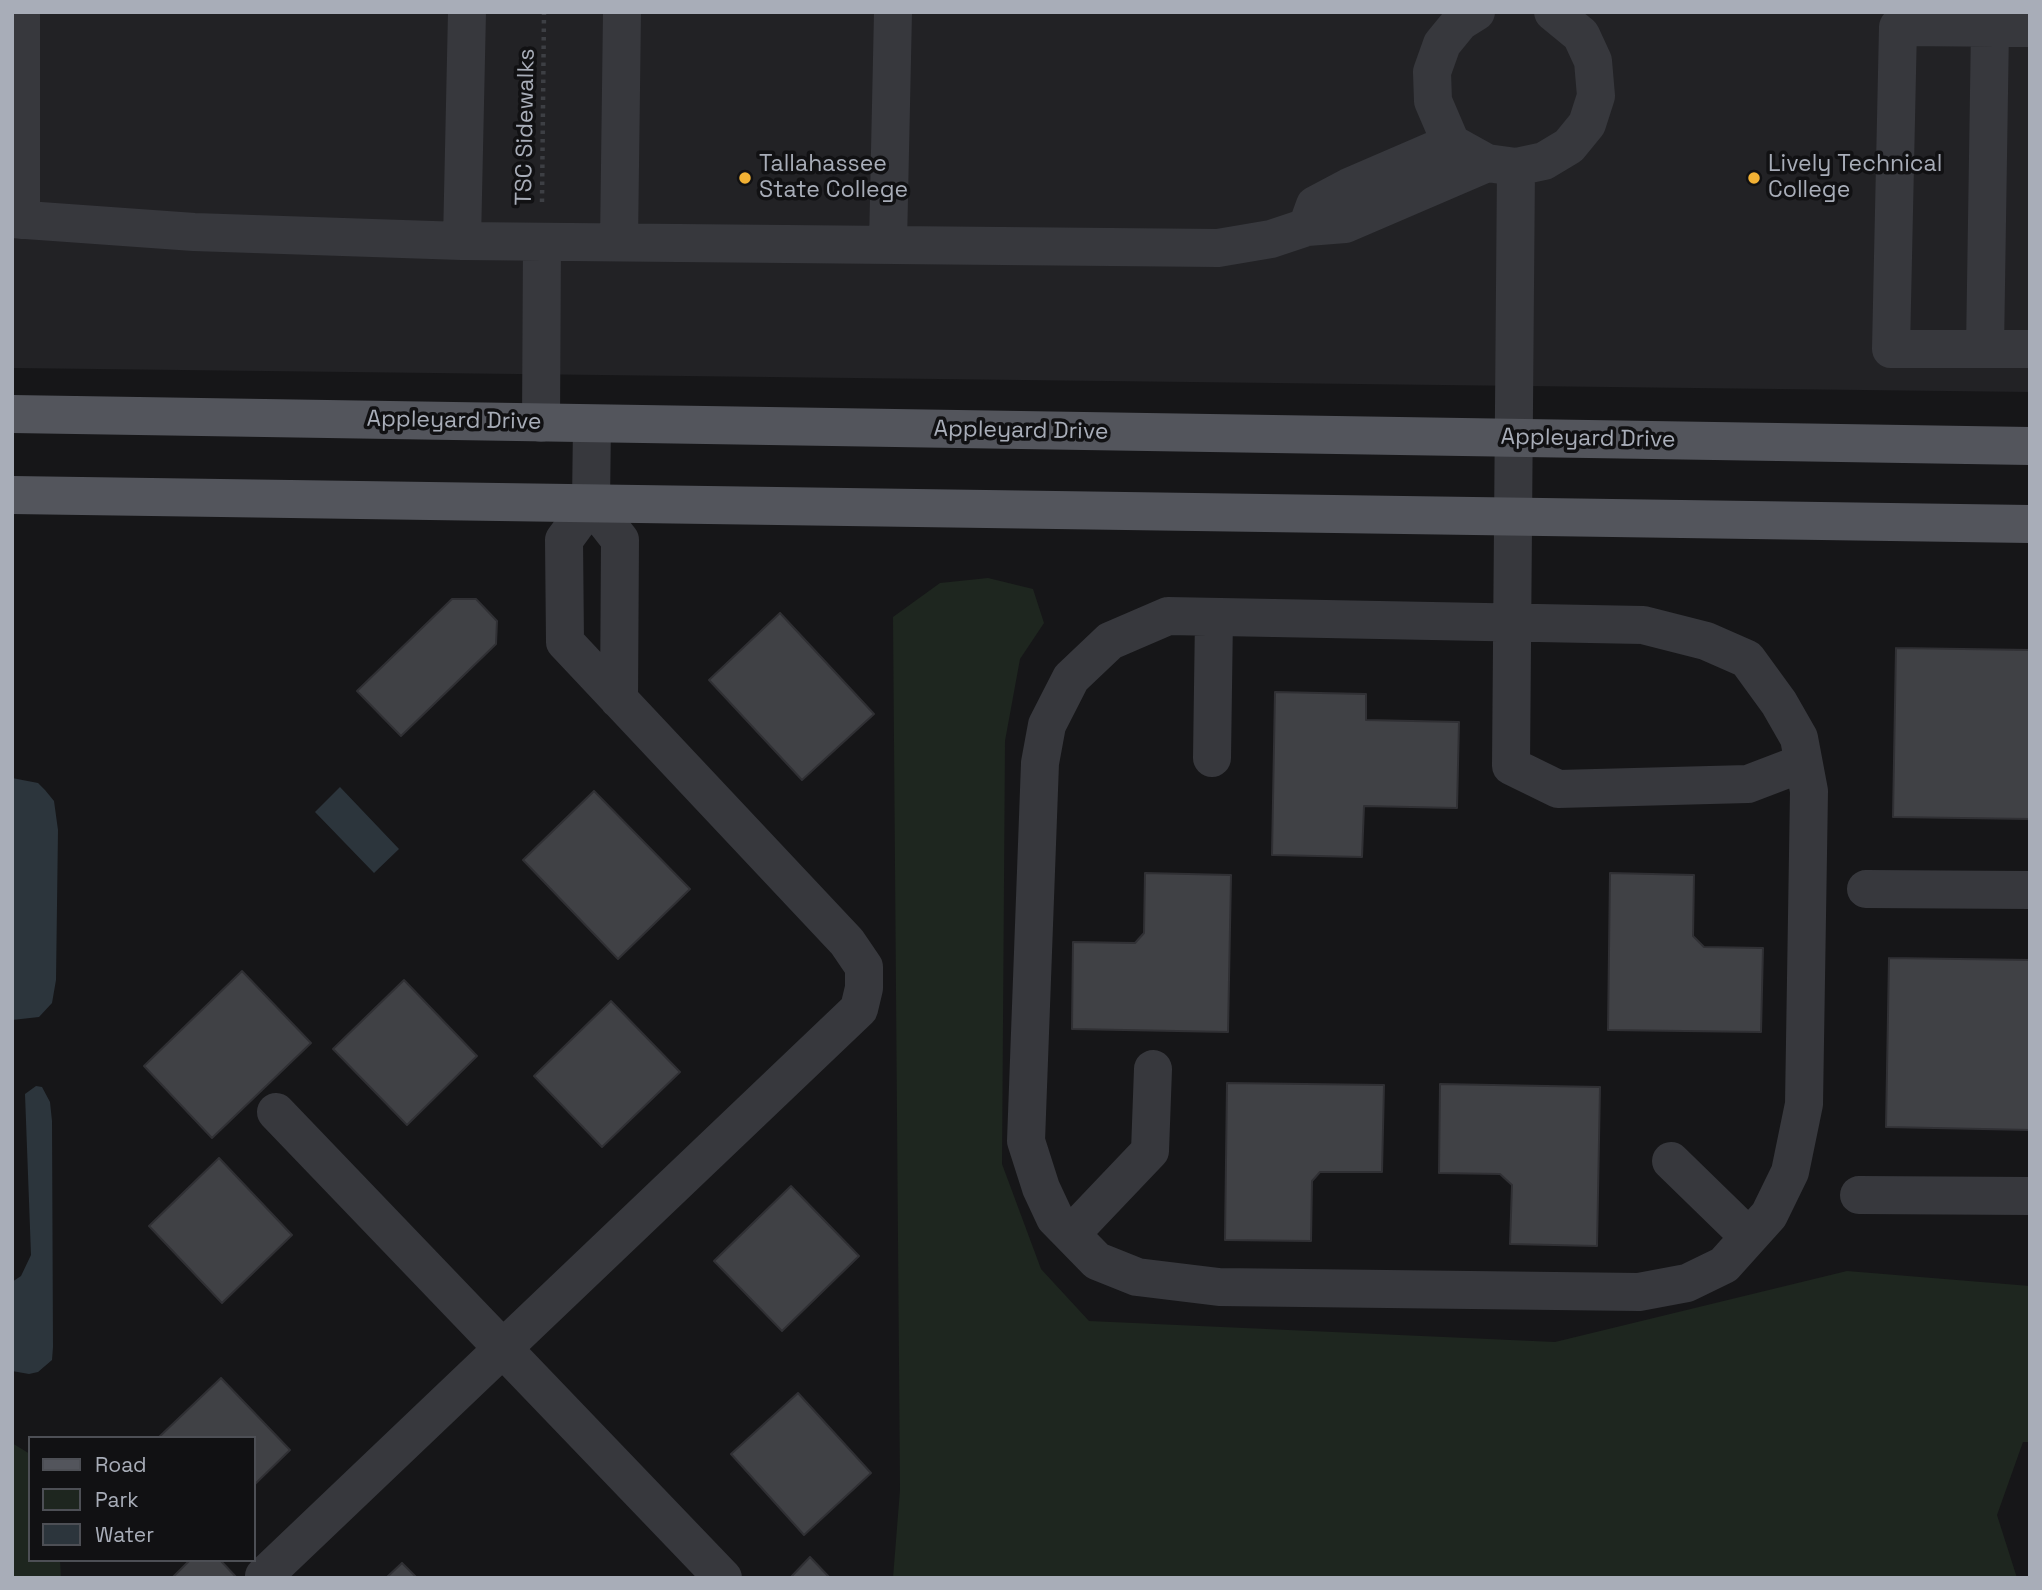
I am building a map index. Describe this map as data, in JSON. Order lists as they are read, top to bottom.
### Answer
{
  "streets": {
    "main road": ["Appleyard Drive"],
    "path": ["TSC Sidewalks"]
  },
  "places": ["Tallahassee State College", "Lively Technical College"],
  "legend": ["Road", "Park", "Water"]
}
